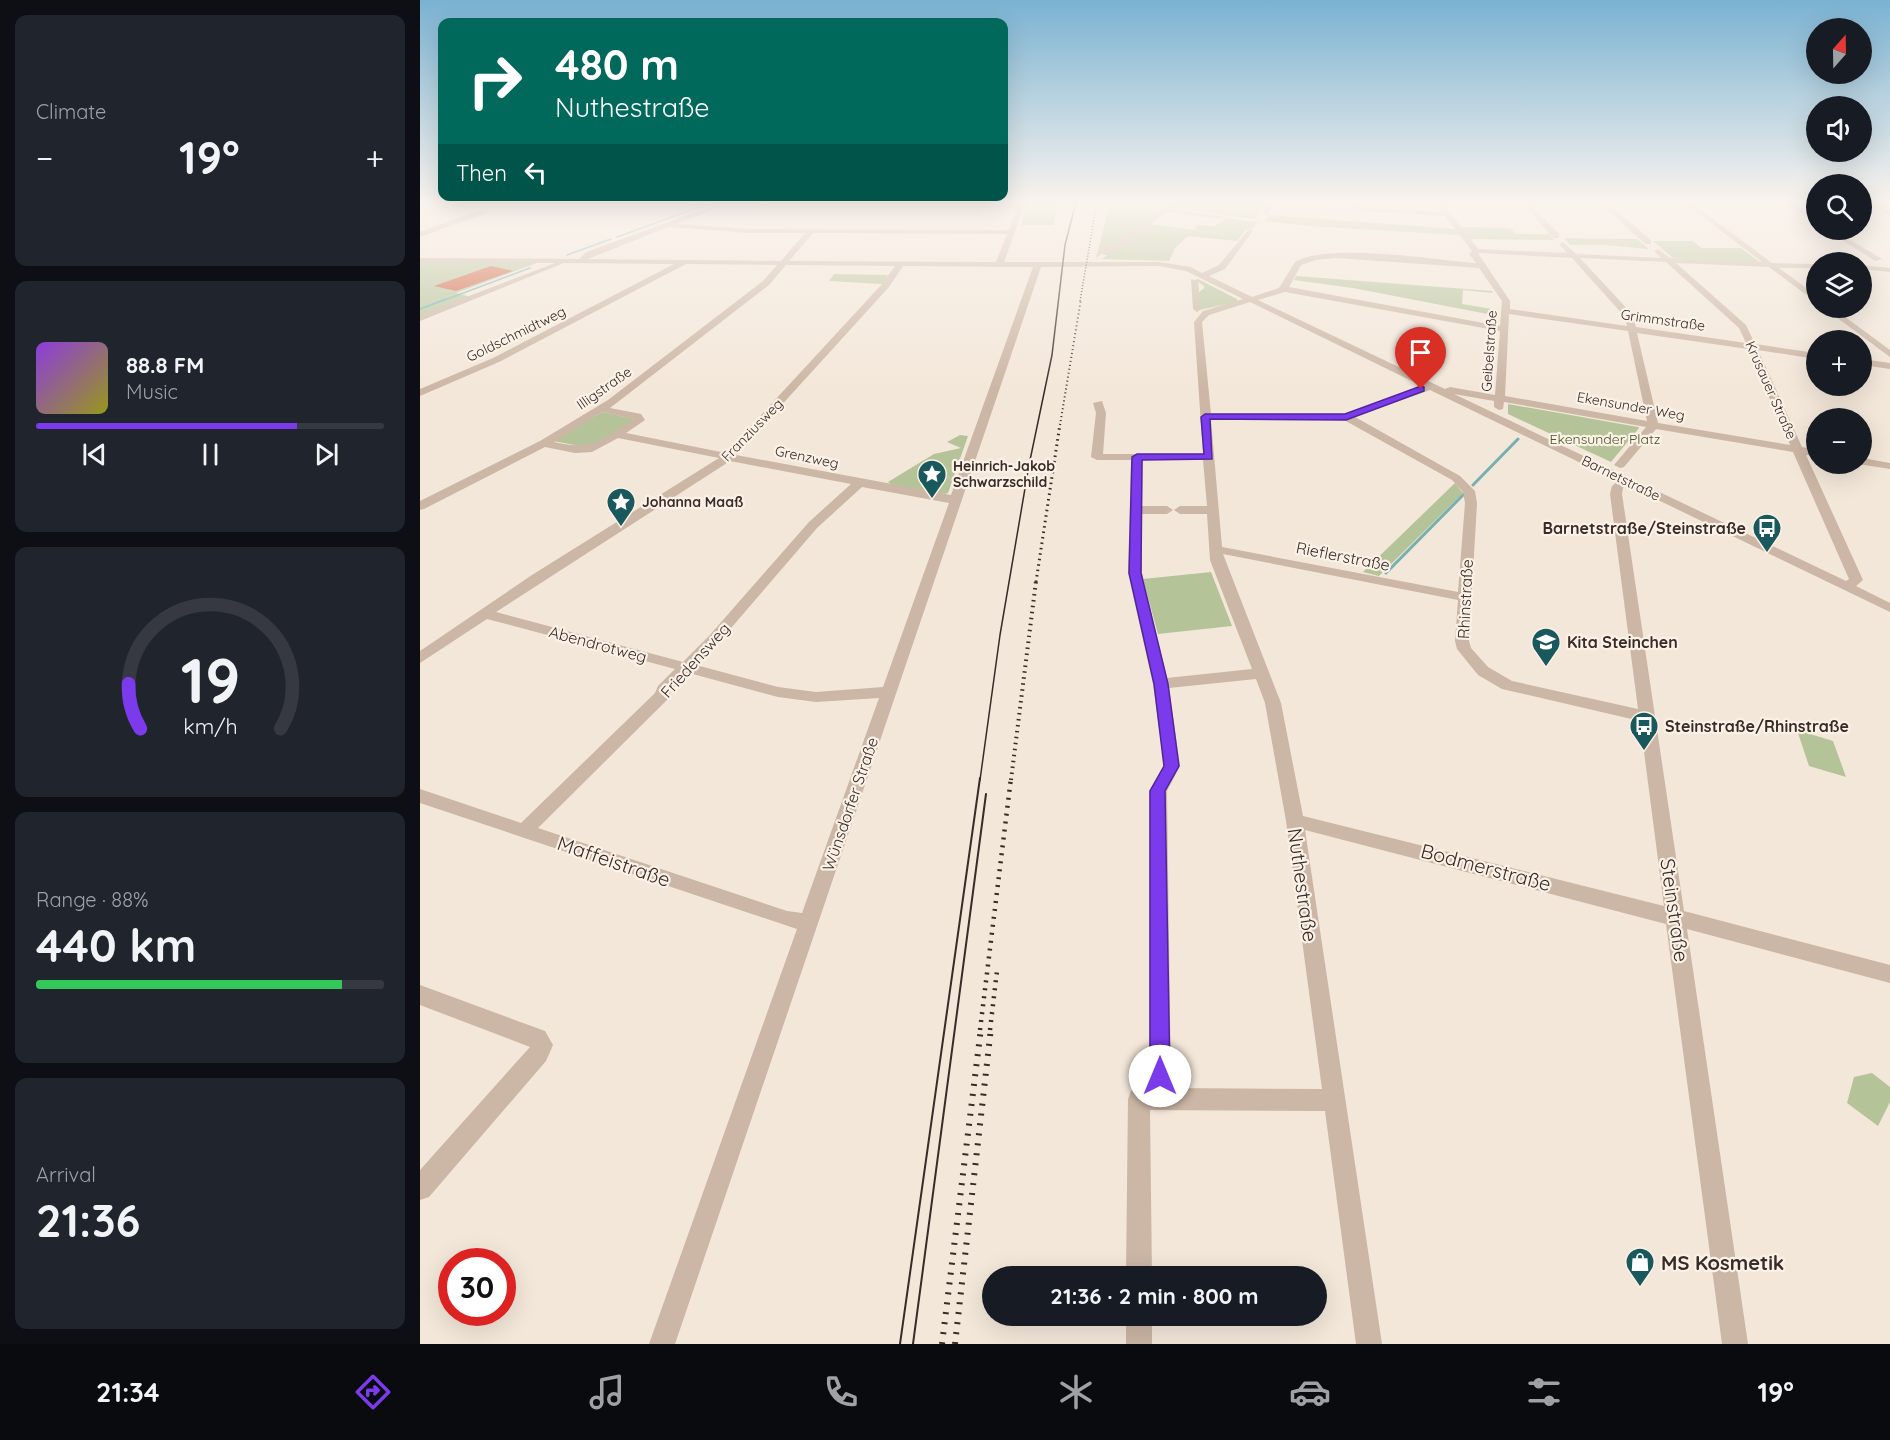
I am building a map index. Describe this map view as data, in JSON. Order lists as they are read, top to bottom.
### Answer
{
  "streets": {
    "street": [
      "Grimmstraße",
      "Goldschmidtweg",
      "Geibelstraße",
      "Illigstraße",
      "Krusauer Straße",
      "Ekensunder Weg",
      "Franziusweg",
      "Grenzweg",
      "Barnetstraße",
      "Rieflerstraße",
      "Rhinstraße",
      "Abendrotweg",
      "Friedensweg",
      "Wünsdorfer Straße",
      "Maffeistraße",
      "Bodmerstraße",
      "Nuthestraße",
      "Steinstraße"
    ]
  },
  "crossings": [
    ["Grimmstraße", "Geibelstraße"],
    ["Grimmstraße", "Krusauer Straße"],
    ["Geibelstraße", "Ekensunder Weg"],
    ["Geibelstraße", "Barnetstraße"],
    ["Krusauer Straße", "Ekensunder Weg"],
    ["Krusauer Straße", "Barnetstraße"],
    ["Ekensunder Weg", "Barnetstraße"],
    ["Franziusweg", "Grenzweg"],
    ["Franziusweg", "Abendrotweg"],
    ["Grenzweg", "Friedensweg"],
    ["Grenzweg", "Wünsdorfer Straße"],
    ["Barnetstraße", "Nuthestraße"],
    ["Barnetstraße", "Steinstraße"],
    ["Rieflerstraße", "Rhinstraße"],
    ["Rieflerstraße", "Nuthestraße"],
    ["Rhinstraße", "Steinstraße"],
    ["Abendrotweg", "Friedensweg"],
    ["Abendrotweg", "Wünsdorfer Straße"],
    ["Friedensweg", "Maffeistraße"],
    ["Wünsdorfer Straße", "Maffeistraße"],
    ["Bodmerstraße", "Nuthestraße"],
    ["Bodmerstraße", "Steinstraße"]
  ],
  "parks": ["Ekensunder Platz"],
  "places": {
    "place": ["Heinrich-Jakob Schwarzschild", "Johanna Maaß"],
    "bus stop": ["Barnetstraße/Steinstraße", "Steinstraße/Rhinstraße"],
    "school or university": ["Kita Steinchen"],
    "shop": ["MS Kosmetik"]
  },
  "north": "top",
  "page": {
    "tile": [
      "Climate",
      ["Range · 88%", "440 km"],
      ["Arrival", "21:36"]
    ],
    "map_buttons": ["+", "−"],
    "turn": ["480 m", "Nuthestraße"],
    "heat": ["−", "19°", "+"],
    "then": "Then",
    "song": ["88.8 FM", "Music"],
    "limit": "30",
    "trip": "21:36 · 2 min · 800 m",
    "tabs": ["21:34", "19°"],
    "gauge": ["19", "km/h"]
  }
}
